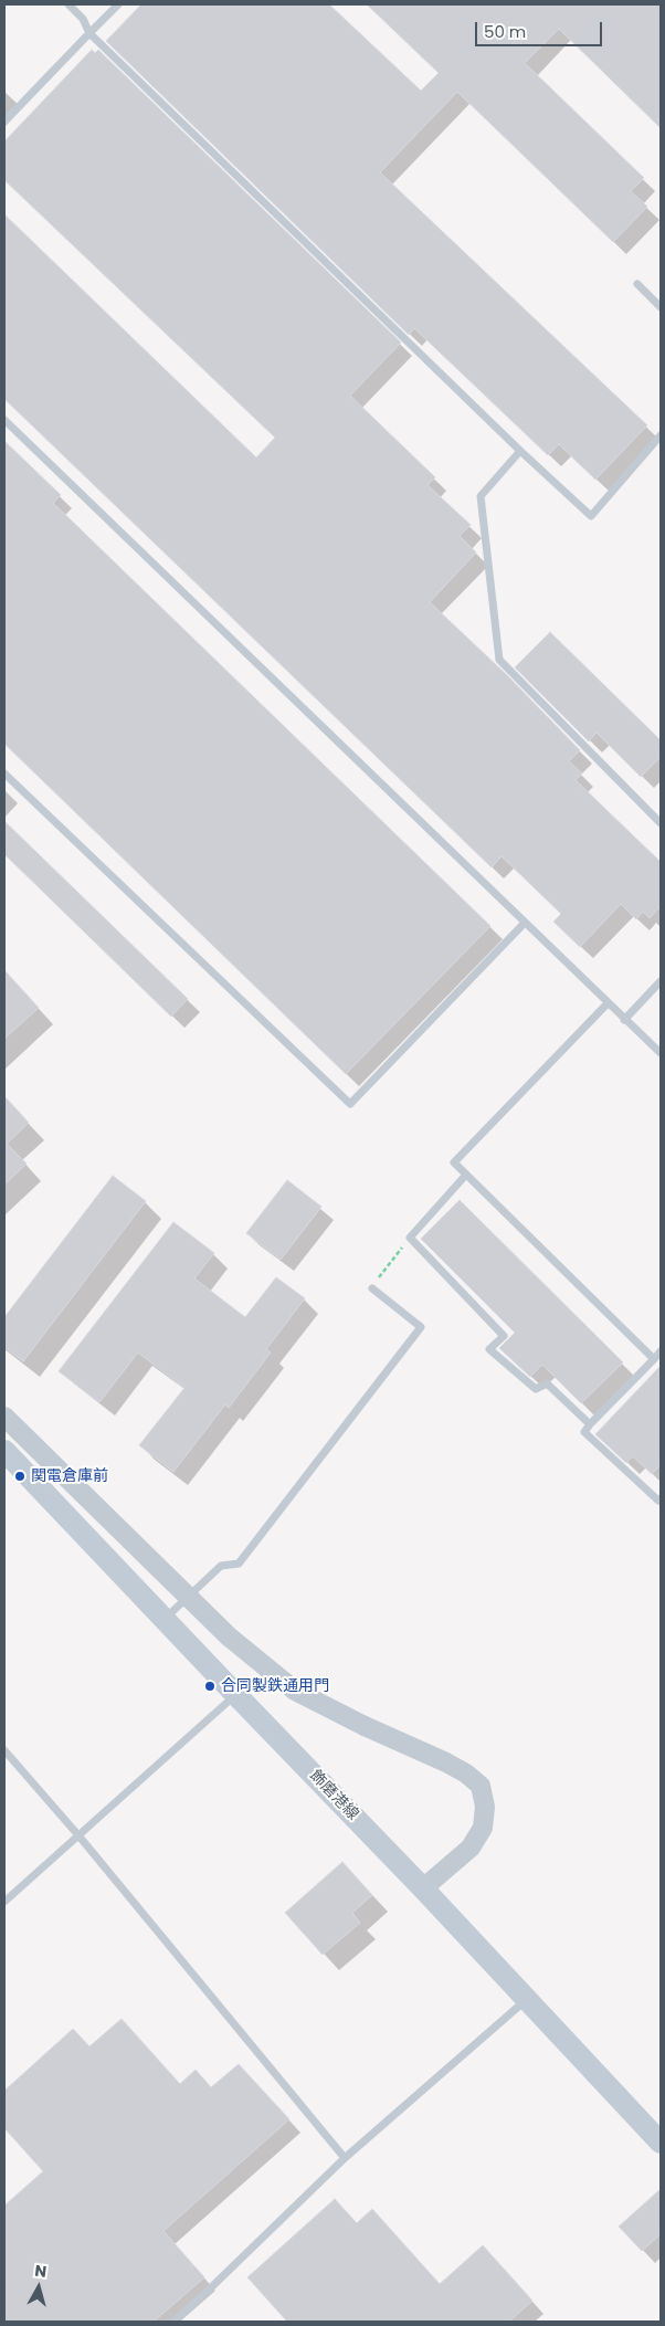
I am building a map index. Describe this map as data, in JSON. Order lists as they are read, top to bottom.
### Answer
{
  "streets": {
    "main road": ["飾磨港線"]
  },
  "places": ["関電倉庫前", "合同製鉄通用門"],
  "scale_bar": "50 m",
  "north": "top"
}
